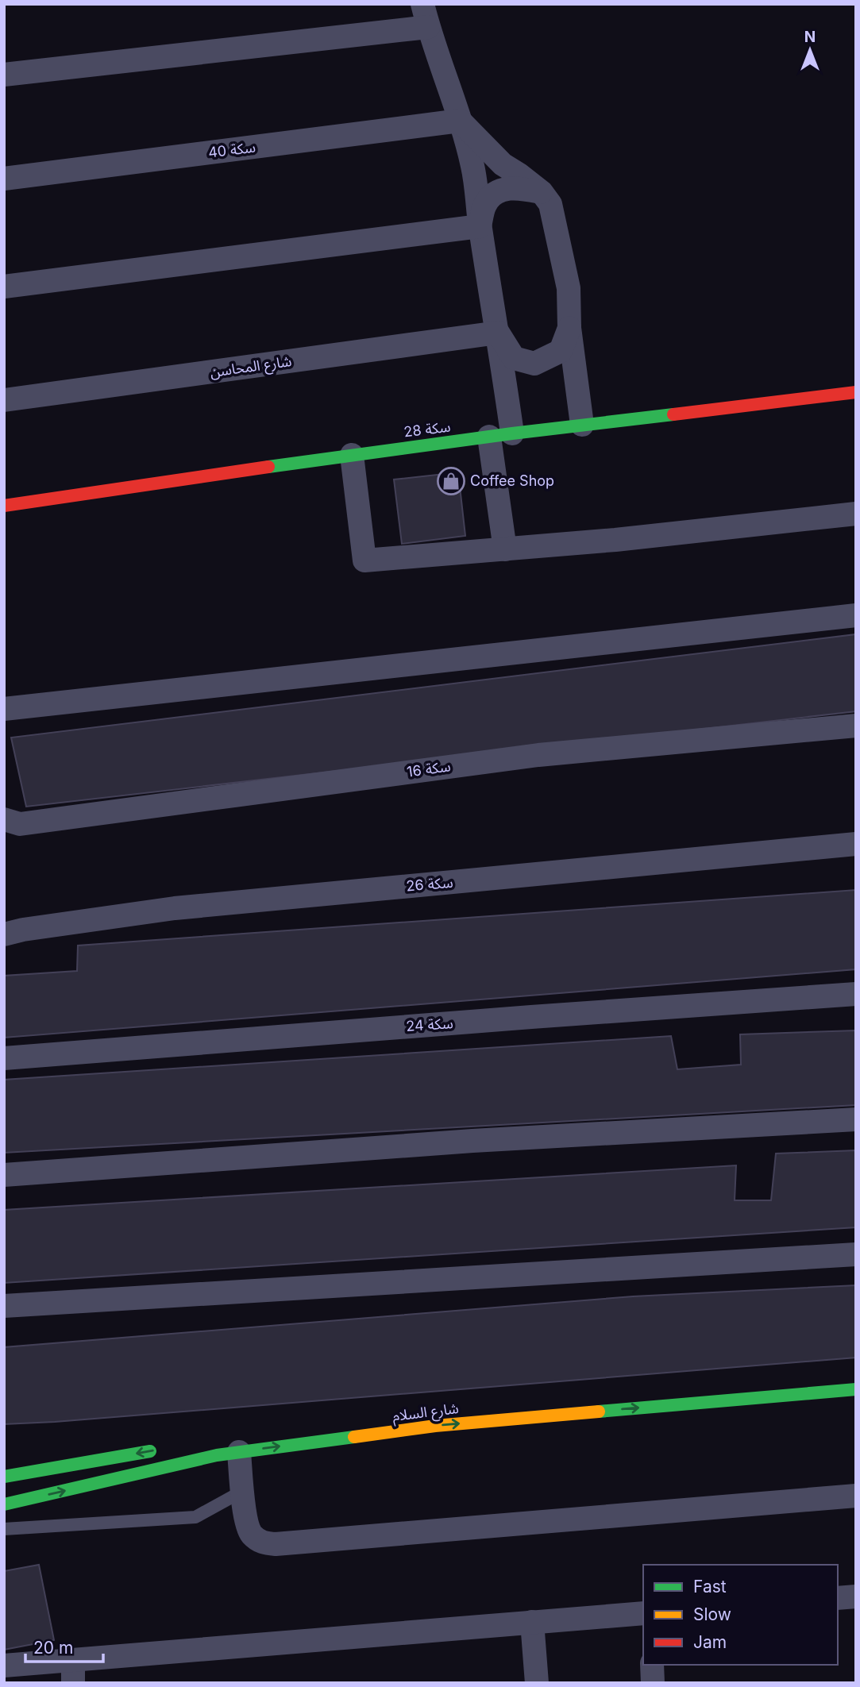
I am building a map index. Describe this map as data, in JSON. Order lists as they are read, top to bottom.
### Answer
{
  "streets": {
    "street": [
      "سكة 40",
      "شارع المحاسن",
      "سكة 28",
      "سكة 16",
      "سكة 26",
      "سكة 24",
      "شارع السلام"
    ]
  },
  "places": {
    "shop": ["Coffee Shop"]
  },
  "legend": ["Fast", "Slow", "Jam"],
  "scale_bar": "20 m",
  "north": "top"
}
